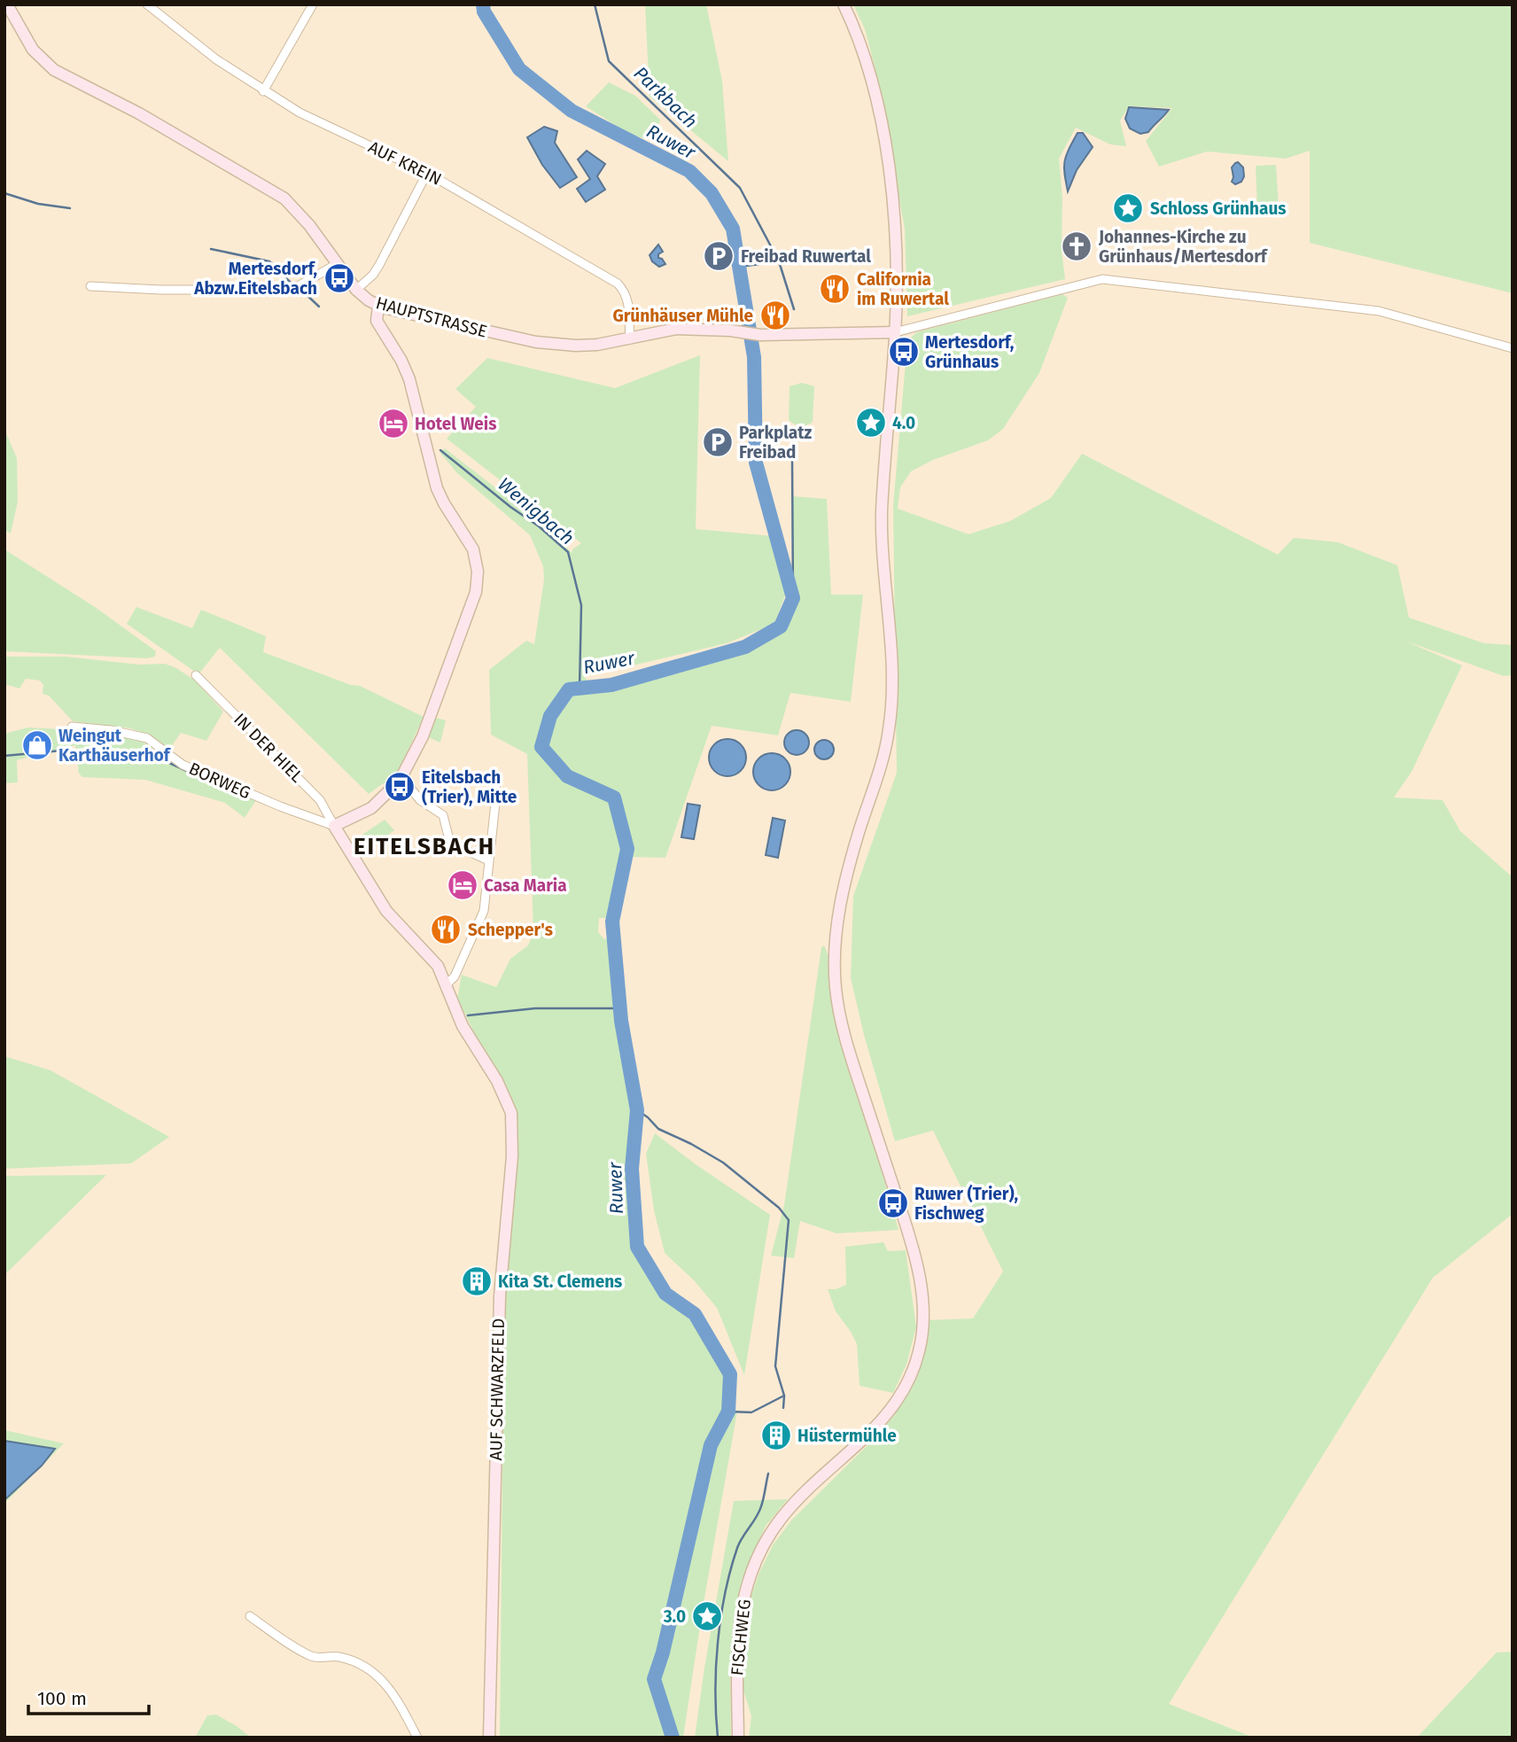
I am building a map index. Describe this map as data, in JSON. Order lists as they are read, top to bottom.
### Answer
{
  "streets": {
    "street": [
      "AUF KREIN",
      "HAUPTSTRASSE",
      "IN DER HIEL",
      "BORWEG",
      "AUF SCHWARZFELD",
      "FISCHWEG"
    ]
  },
  "crossings": [
    ["AUF KREIN", "HAUPTSTRASSE"],
    ["HAUPTSTRASSE", "FISCHWEG"],
    ["IN DER HIEL", "BORWEG"],
    ["IN DER HIEL", "AUF SCHWARZFELD"],
    ["BORWEG", "AUF SCHWARZFELD"]
  ],
  "districts": ["EITELSBACH"],
  "water": ["Parkbach", "Ruwer", "Wenigbach"],
  "places": {
    "place": ["Schloss Grünhaus", "4.0", "3.0"],
    "church": ["Johannes-Kirche zu Grünhaus/Mertesdorf"],
    "parking": ["Freibad Ruwertal", "Parkplatz Freibad"],
    "bus stop": [
      "Mertesdorf, Abzw.Eitelsbach",
      "Mertesdorf, Grünhaus",
      "Eitelsbach (Trier), Mitte",
      "Ruwer (Trier), Fischweg"
    ],
    "restaurant": ["California im Ruwertal", "Grünhäuser Mühle", "Schepper's"],
    "hotel": ["Hotel Weis", "Casa Maria"],
    "shop": ["Weingut Karthäuserhof"],
    "building": ["Kita St. Clemens", "Hüstermühle"]
  },
  "scale_bar": "100 m"
}
